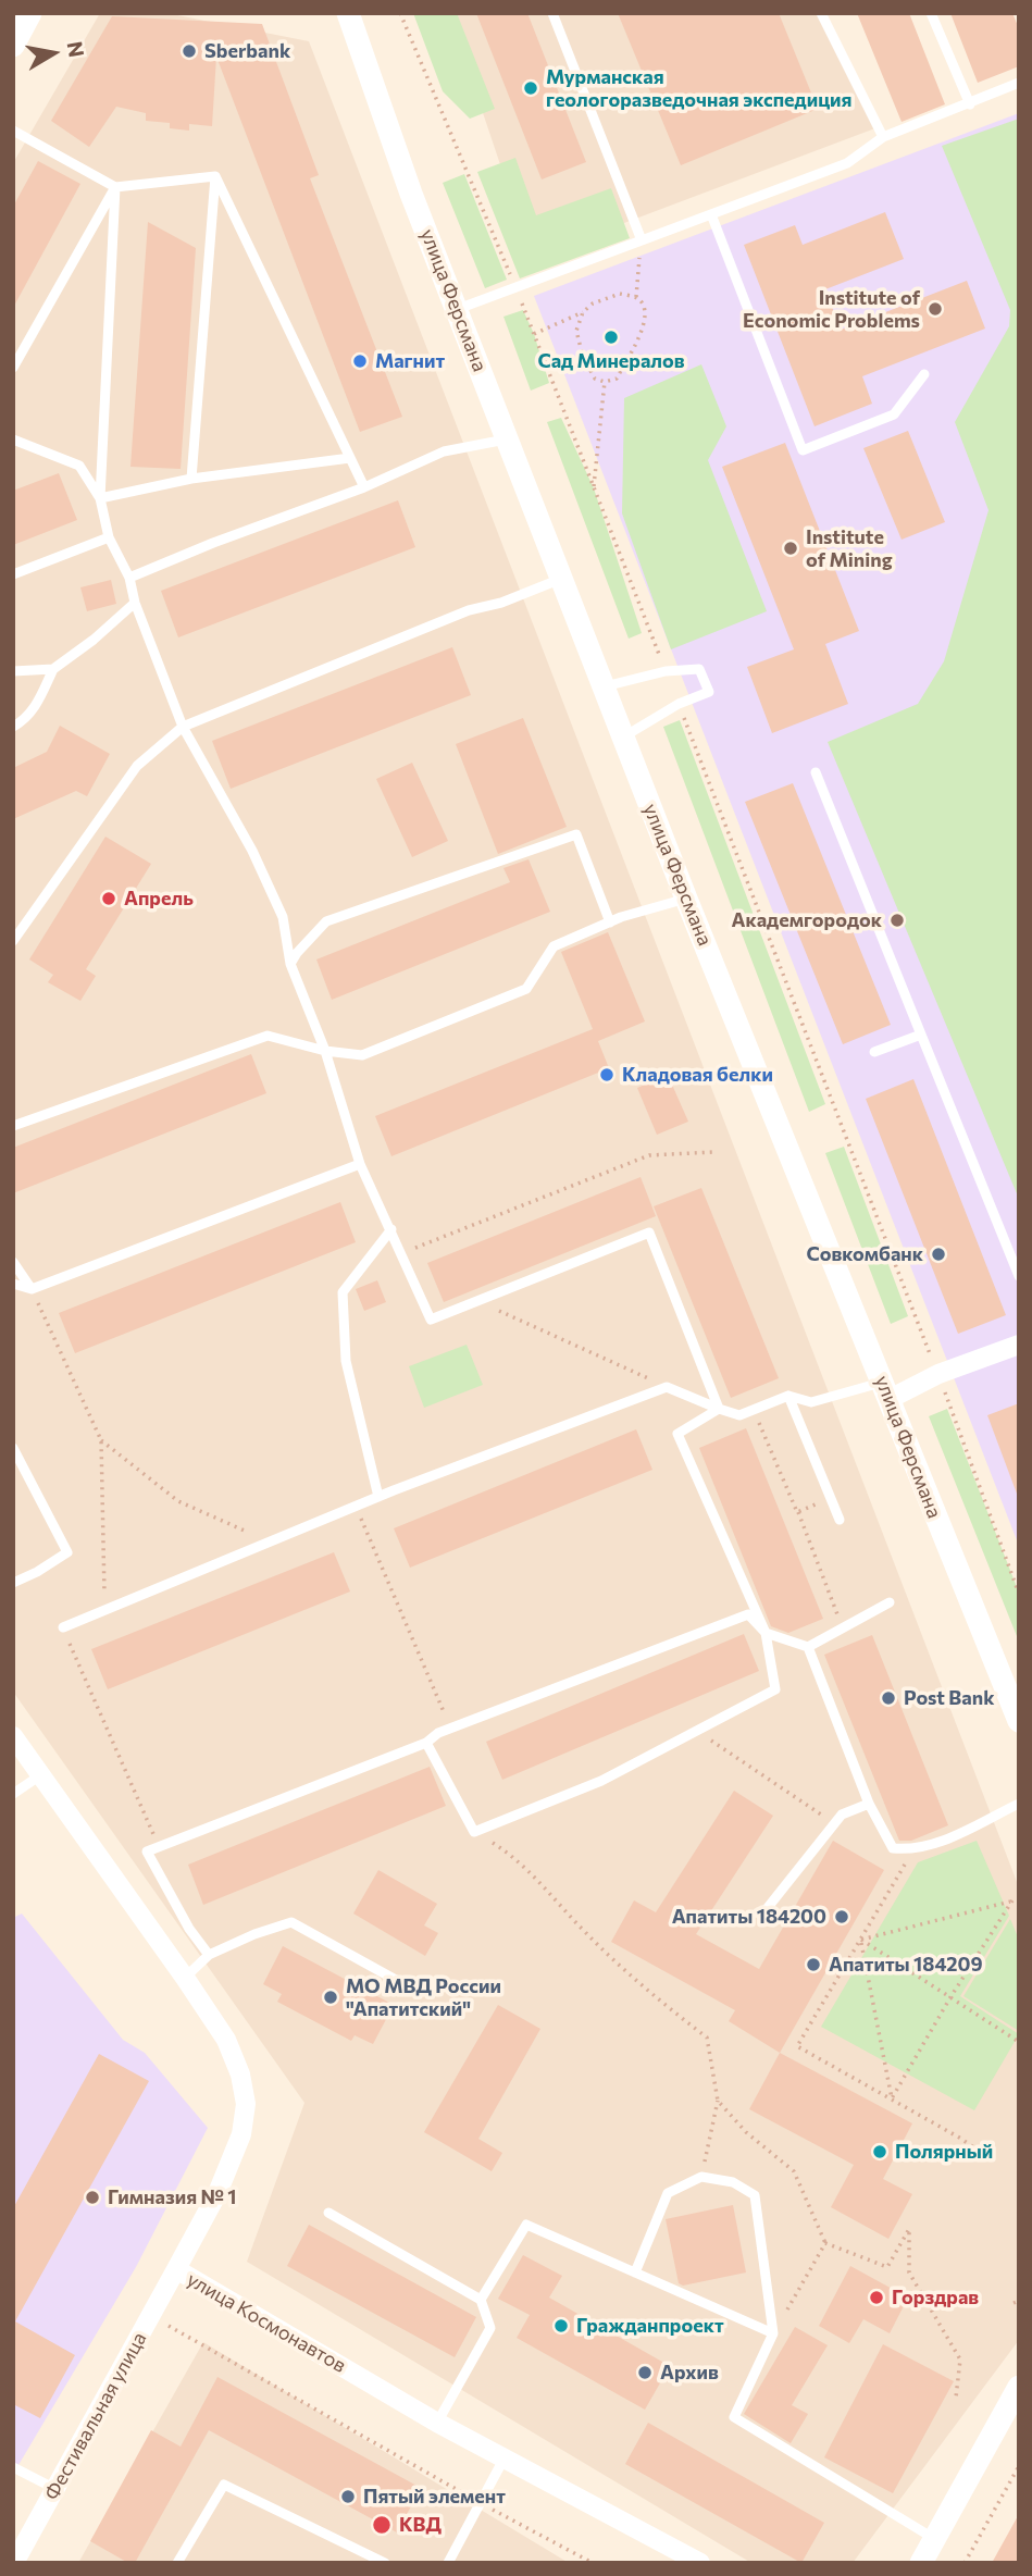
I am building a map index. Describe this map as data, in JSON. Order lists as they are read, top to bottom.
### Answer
{
  "streets": {
    "street": ["улица Ферсмана", "улица Космонавтов", "Фестивальная улица"]
  },
  "crossings": [
    ["улица Космонавтов", "Фестивальная улица"]
  ],
  "places": [
    "Sberbank",
    "Мурманская геологоразведочная экспедиция",
    "Institute of Economic Problems",
    "Сад Минералов",
    "Магнит",
    "Institute of Mining",
    "Апрель",
    "Академгородок",
    "Кладовая белки",
    "Совкомбанк",
    "Post Bank",
    "Апатиты 184200",
    "Апатиты 184209",
    "МО МВД России \"Апатитский\"",
    "Полярный",
    "Гимназия № 1",
    "Горздрав",
    "Гражданпроект",
    "Архив",
    "Пятый элемент",
    "КВД"
  ],
  "north": "right"
}
